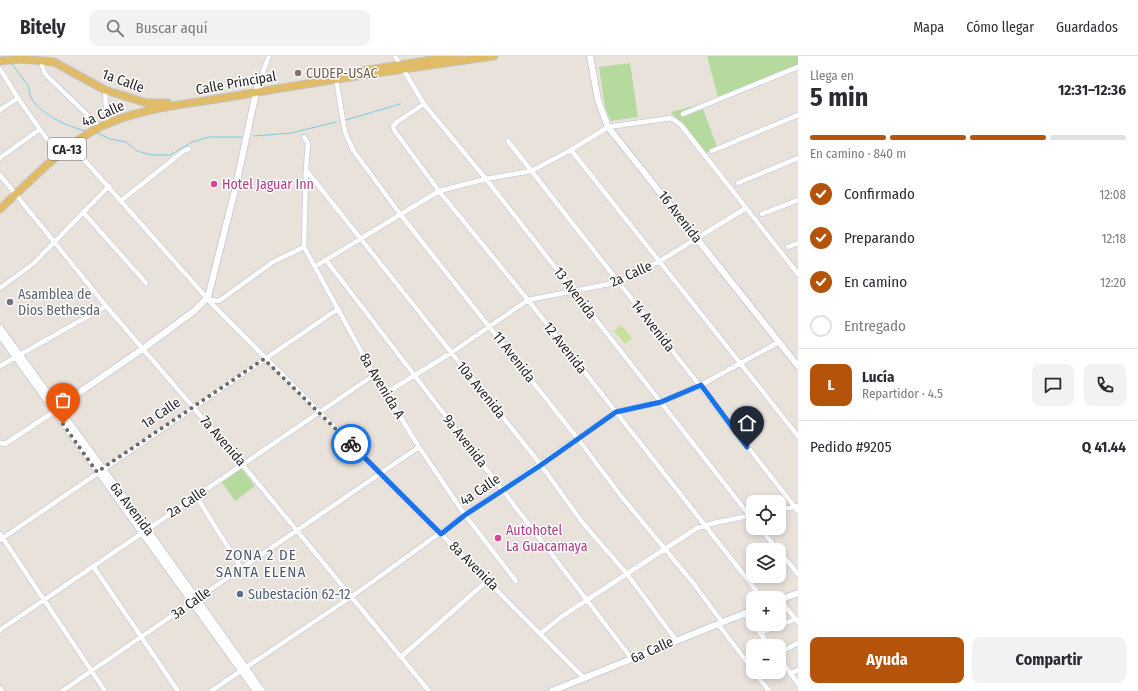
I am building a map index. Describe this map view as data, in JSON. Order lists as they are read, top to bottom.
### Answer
{
  "streets": {
    "main road": [
      "1a Calle",
      "Calle Principal",
      "4a Calle",
      "CA-13"
    ],
    "street": [
      "16 Avenida",
      "2a Calle",
      "13 Avenida",
      "14 Avenida",
      "12 Avenida",
      "11 Avenida",
      "8a Avenida A",
      "10a Avenida",
      "7a Avenida",
      "9a Avenida",
      "6a Avenida",
      "8a Avenida",
      "3a Calle",
      "6a Calle"
    ]
  },
  "crossings": [
    ["1a Calle", "Calle Principal"],
    ["1a Calle", "8a Avenida A"],
    ["1a Calle", "7a Avenida"],
    ["1a Calle", "6a Avenida"],
    ["1a Calle", "8a Avenida"],
    ["Calle Principal", "4a Calle"],
    ["Calle Principal", "13 Avenida"],
    ["Calle Principal", "11 Avenida"],
    ["4a Calle", "16 Avenida"],
    ["4a Calle", "13 Avenida"],
    ["4a Calle", "14 Avenida"],
    ["4a Calle", "12 Avenida"],
    ["4a Calle", "11 Avenida"],
    ["4a Calle", "8a Avenida A"],
    ["4a Calle", "10a Avenida"],
    ["4a Calle", "7a Avenida"],
    ["4a Calle", "9a Avenida"],
    ["4a Calle", "6a Avenida"],
    ["4a Calle", "8a Avenida"],
    ["16 Avenida", "2a Calle"],
    ["2a Calle", "13 Avenida"],
    ["2a Calle", "14 Avenida"],
    ["2a Calle", "12 Avenida"],
    ["2a Calle", "11 Avenida"],
    ["2a Calle", "8a Avenida A"],
    ["2a Calle", "10a Avenida"],
    ["2a Calle", "7a Avenida"],
    ["2a Calle", "9a Avenida"],
    ["2a Calle", "6a Avenida"],
    ["2a Calle", "8a Avenida"],
    ["13 Avenida", "12 Avenida"],
    ["11 Avenida", "6a Calle"],
    ["8a Avenida A", "3a Calle"],
    ["10a Avenida", "6a Calle"],
    ["7a Avenida", "3a Calle"],
    ["9a Avenida", "6a Calle"],
    ["6a Avenida", "3a Calle"],
    ["8a Avenida", "3a Calle"],
    ["8a Avenida", "6a Calle"]
  ],
  "districts": ["ZONA 2 DE SANTA ELENA"],
  "places": [
    "CUDEP-USAC",
    "Hotel Jaguar Inn",
    "Asamblea de Dios Bethesda",
    "Autohotel La Guacamaya",
    "Subestación 62-12"
  ],
  "page": {
    "header": "Bitely",
    "search": "Buscar aquí",
    "nav": ["Mapa", "Cómo llegar", "Guardados"],
    "heading": ["5 min", "Llega en", "12:31–12:36"],
    "panel": [
      "Lucía",
      "Repartidor · 4.5",
      "Pedido #9205",
      "Q 41.44"
    ],
    "bar": "En camino · 840 m",
    "list": [
      ["Confirmado", "12:08"],
      ["Preparando", "12:18"],
      ["En camino", "12:20"],
      "Entregado"
    ],
    "round": "L",
    "map_buttons": ["+", "−"],
    "buttons": ["Ayuda", "Compartir"]
  }
}
